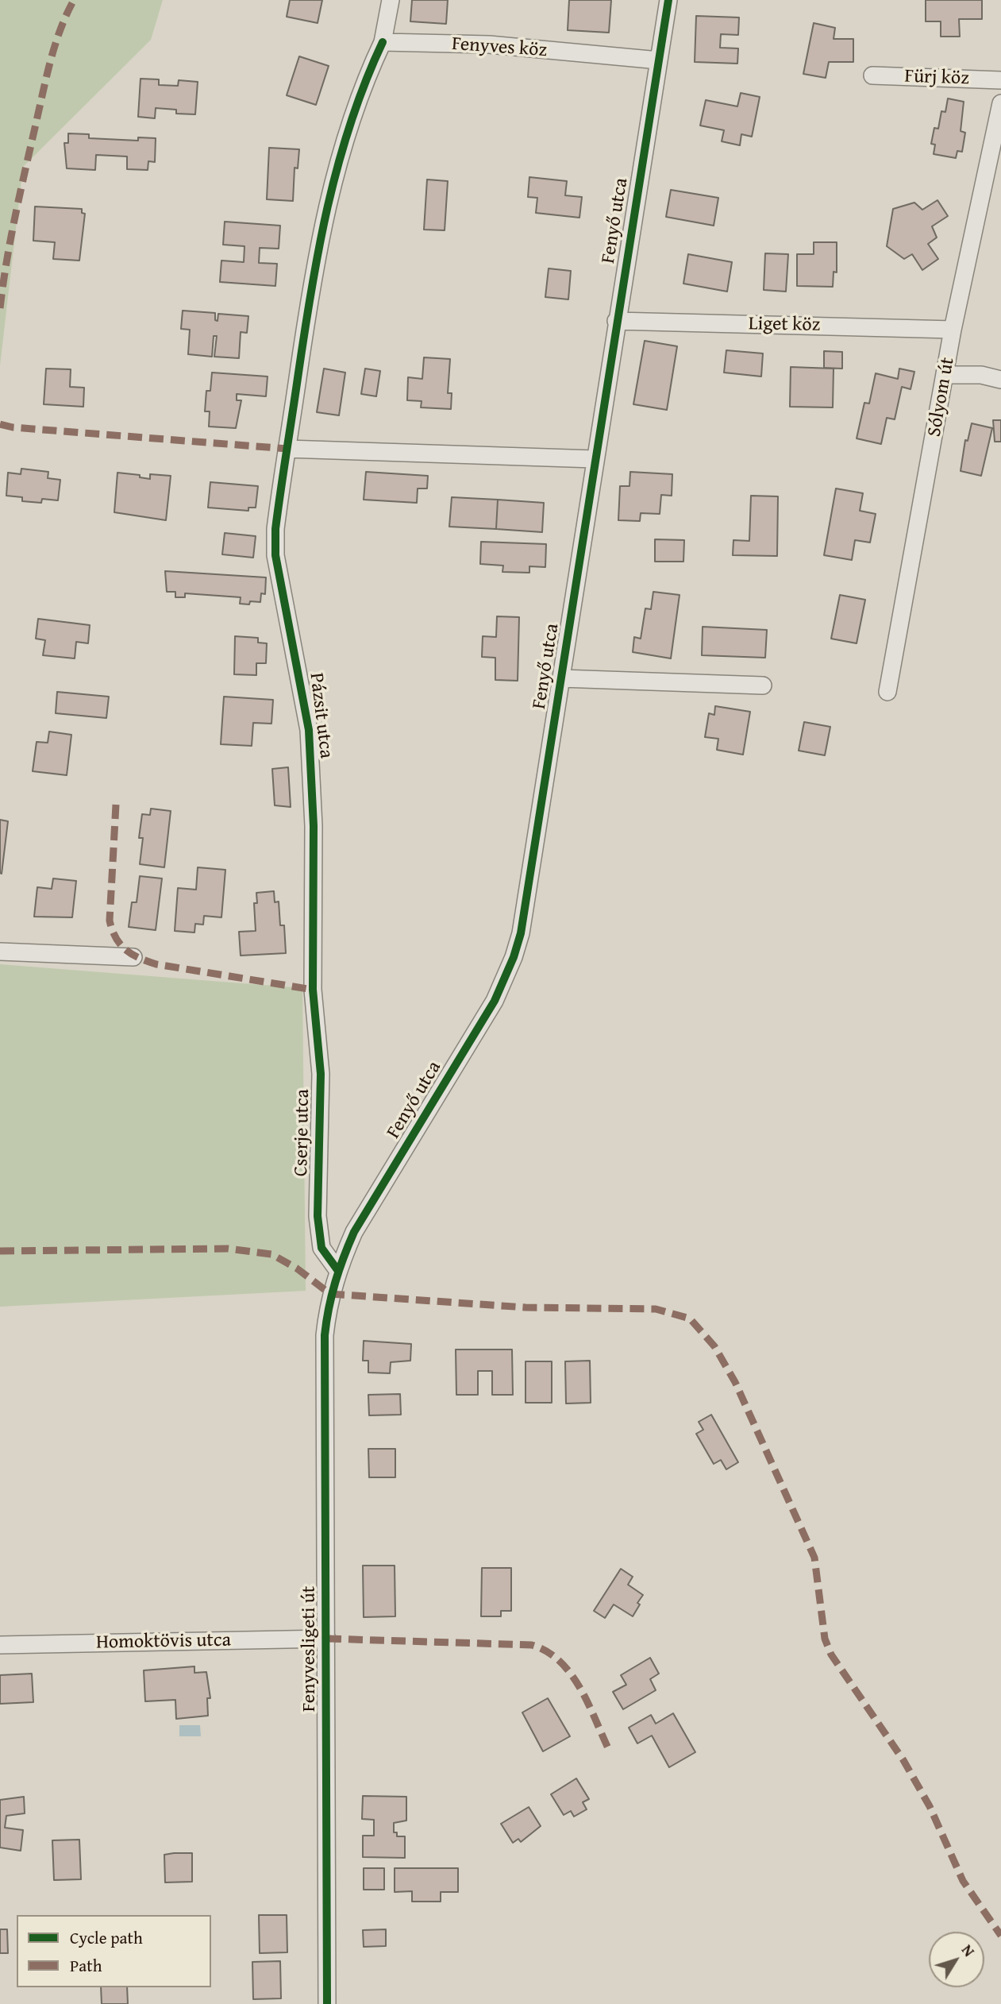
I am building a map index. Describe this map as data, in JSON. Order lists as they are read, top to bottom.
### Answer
{
  "streets": {
    "street": [
      "Fenyves köz",
      "Fürj köz",
      "Fenyő utca",
      "Liget köz",
      "Sólyom út",
      "Pázsit utca",
      "Cserje utca",
      "Homoktövis utca",
      "Fenyvesligeti út"
    ]
  },
  "crossings": [
    ["Fenyves köz", "Fenyő utca"],
    ["Fenyves köz", "Pázsit utca"],
    ["Fenyő utca", "Liget köz"],
    ["Fenyő utca", "Cserje utca"],
    ["Fenyő utca", "Fenyvesligeti út"],
    ["Liget köz", "Sólyom út"],
    ["Pázsit utca", "Cserje utca"],
    ["Homoktövis utca", "Fenyvesligeti út"]
  ],
  "legend": ["Cycle path", "Path"],
  "north": "top right"
}
